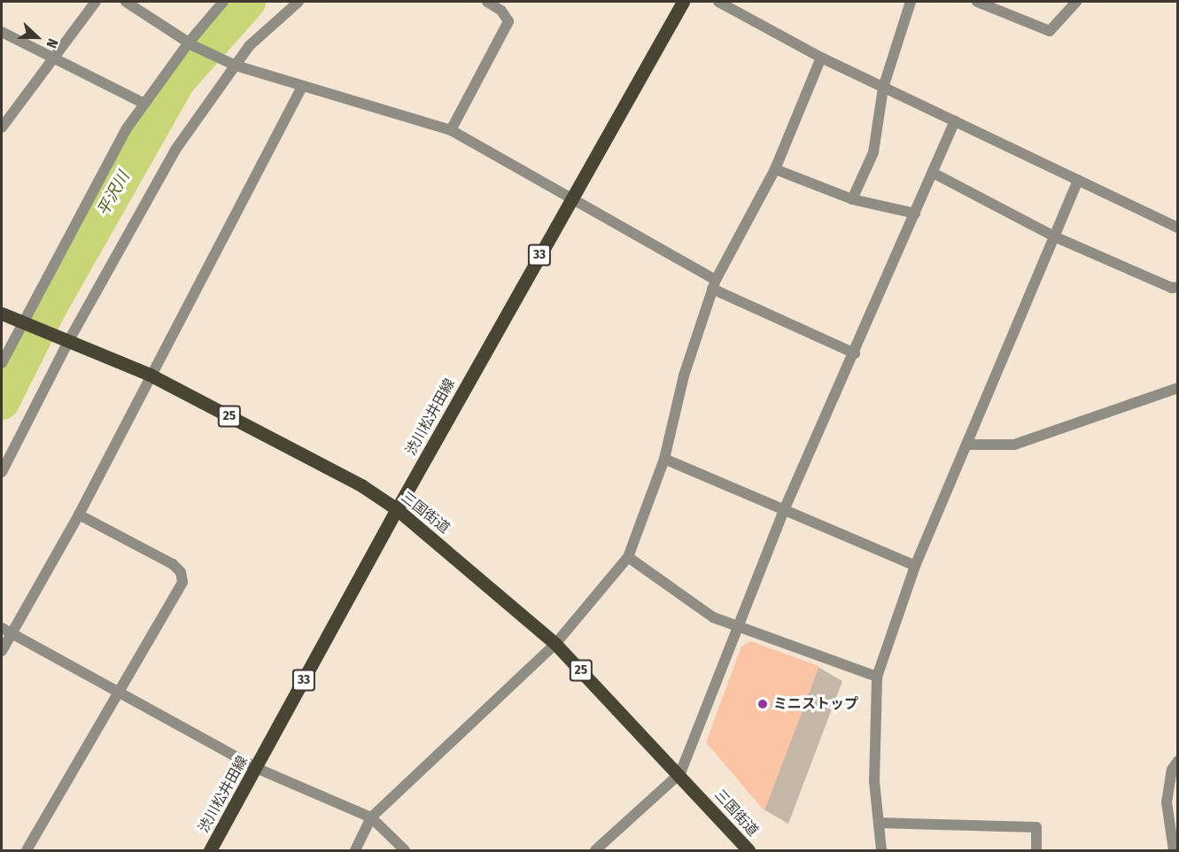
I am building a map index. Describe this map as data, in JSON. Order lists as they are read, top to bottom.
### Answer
{
  "streets": {
    "main road": [
      "33",
      "25",
      "渋川松井田線",
      "三国街道"
    ]
  },
  "crossings": [
    ["渋川松井田線", "三国街道"]
  ],
  "water": ["平沢川"],
  "places": ["ミニストップ"],
  "north": "right"
}
